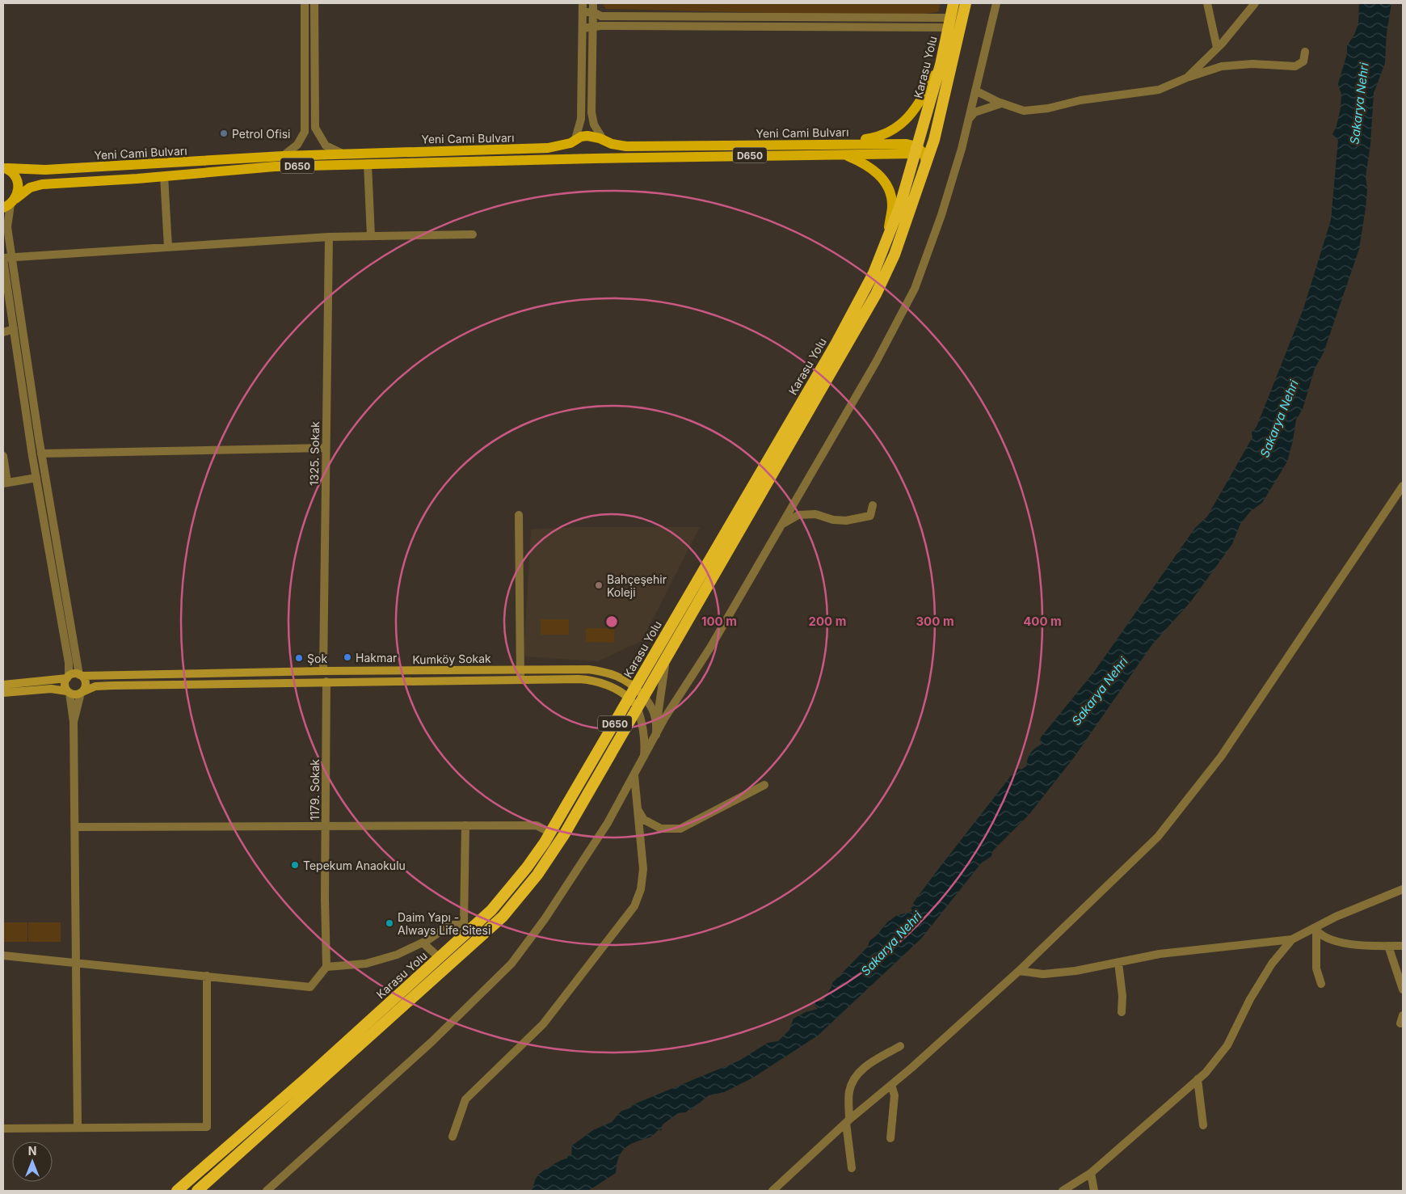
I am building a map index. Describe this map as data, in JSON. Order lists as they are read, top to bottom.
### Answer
{
  "streets": {
    "highway": ["Karasu Yolu", "D650"],
    "main road": ["Yeni Cami Bulvarı", "Kumköy Sokak"],
    "street": ["1325. Sokak", "1179. Sokak"]
  },
  "crossings": [
    ["Karasu Yolu", "Yeni Cami Bulvarı"],
    ["Karasu Yolu", "Kumköy Sokak"],
    ["1325. Sokak", "Kumköy Sokak"],
    ["Kumköy Sokak", "1179. Sokak"]
  ],
  "water": ["Sakarya Nehri"],
  "places": [
    "Petrol Ofisi",
    "Bahçeşehir Koleji",
    "Hakmar",
    "Şok",
    "Tepekum Anaokulu",
    "Daim Yapı - Always Life Sitesi"
  ],
  "north": "top",
  "rings": [
    "100 m",
    "200 m",
    "300 m",
    "400 m"
  ]
}
